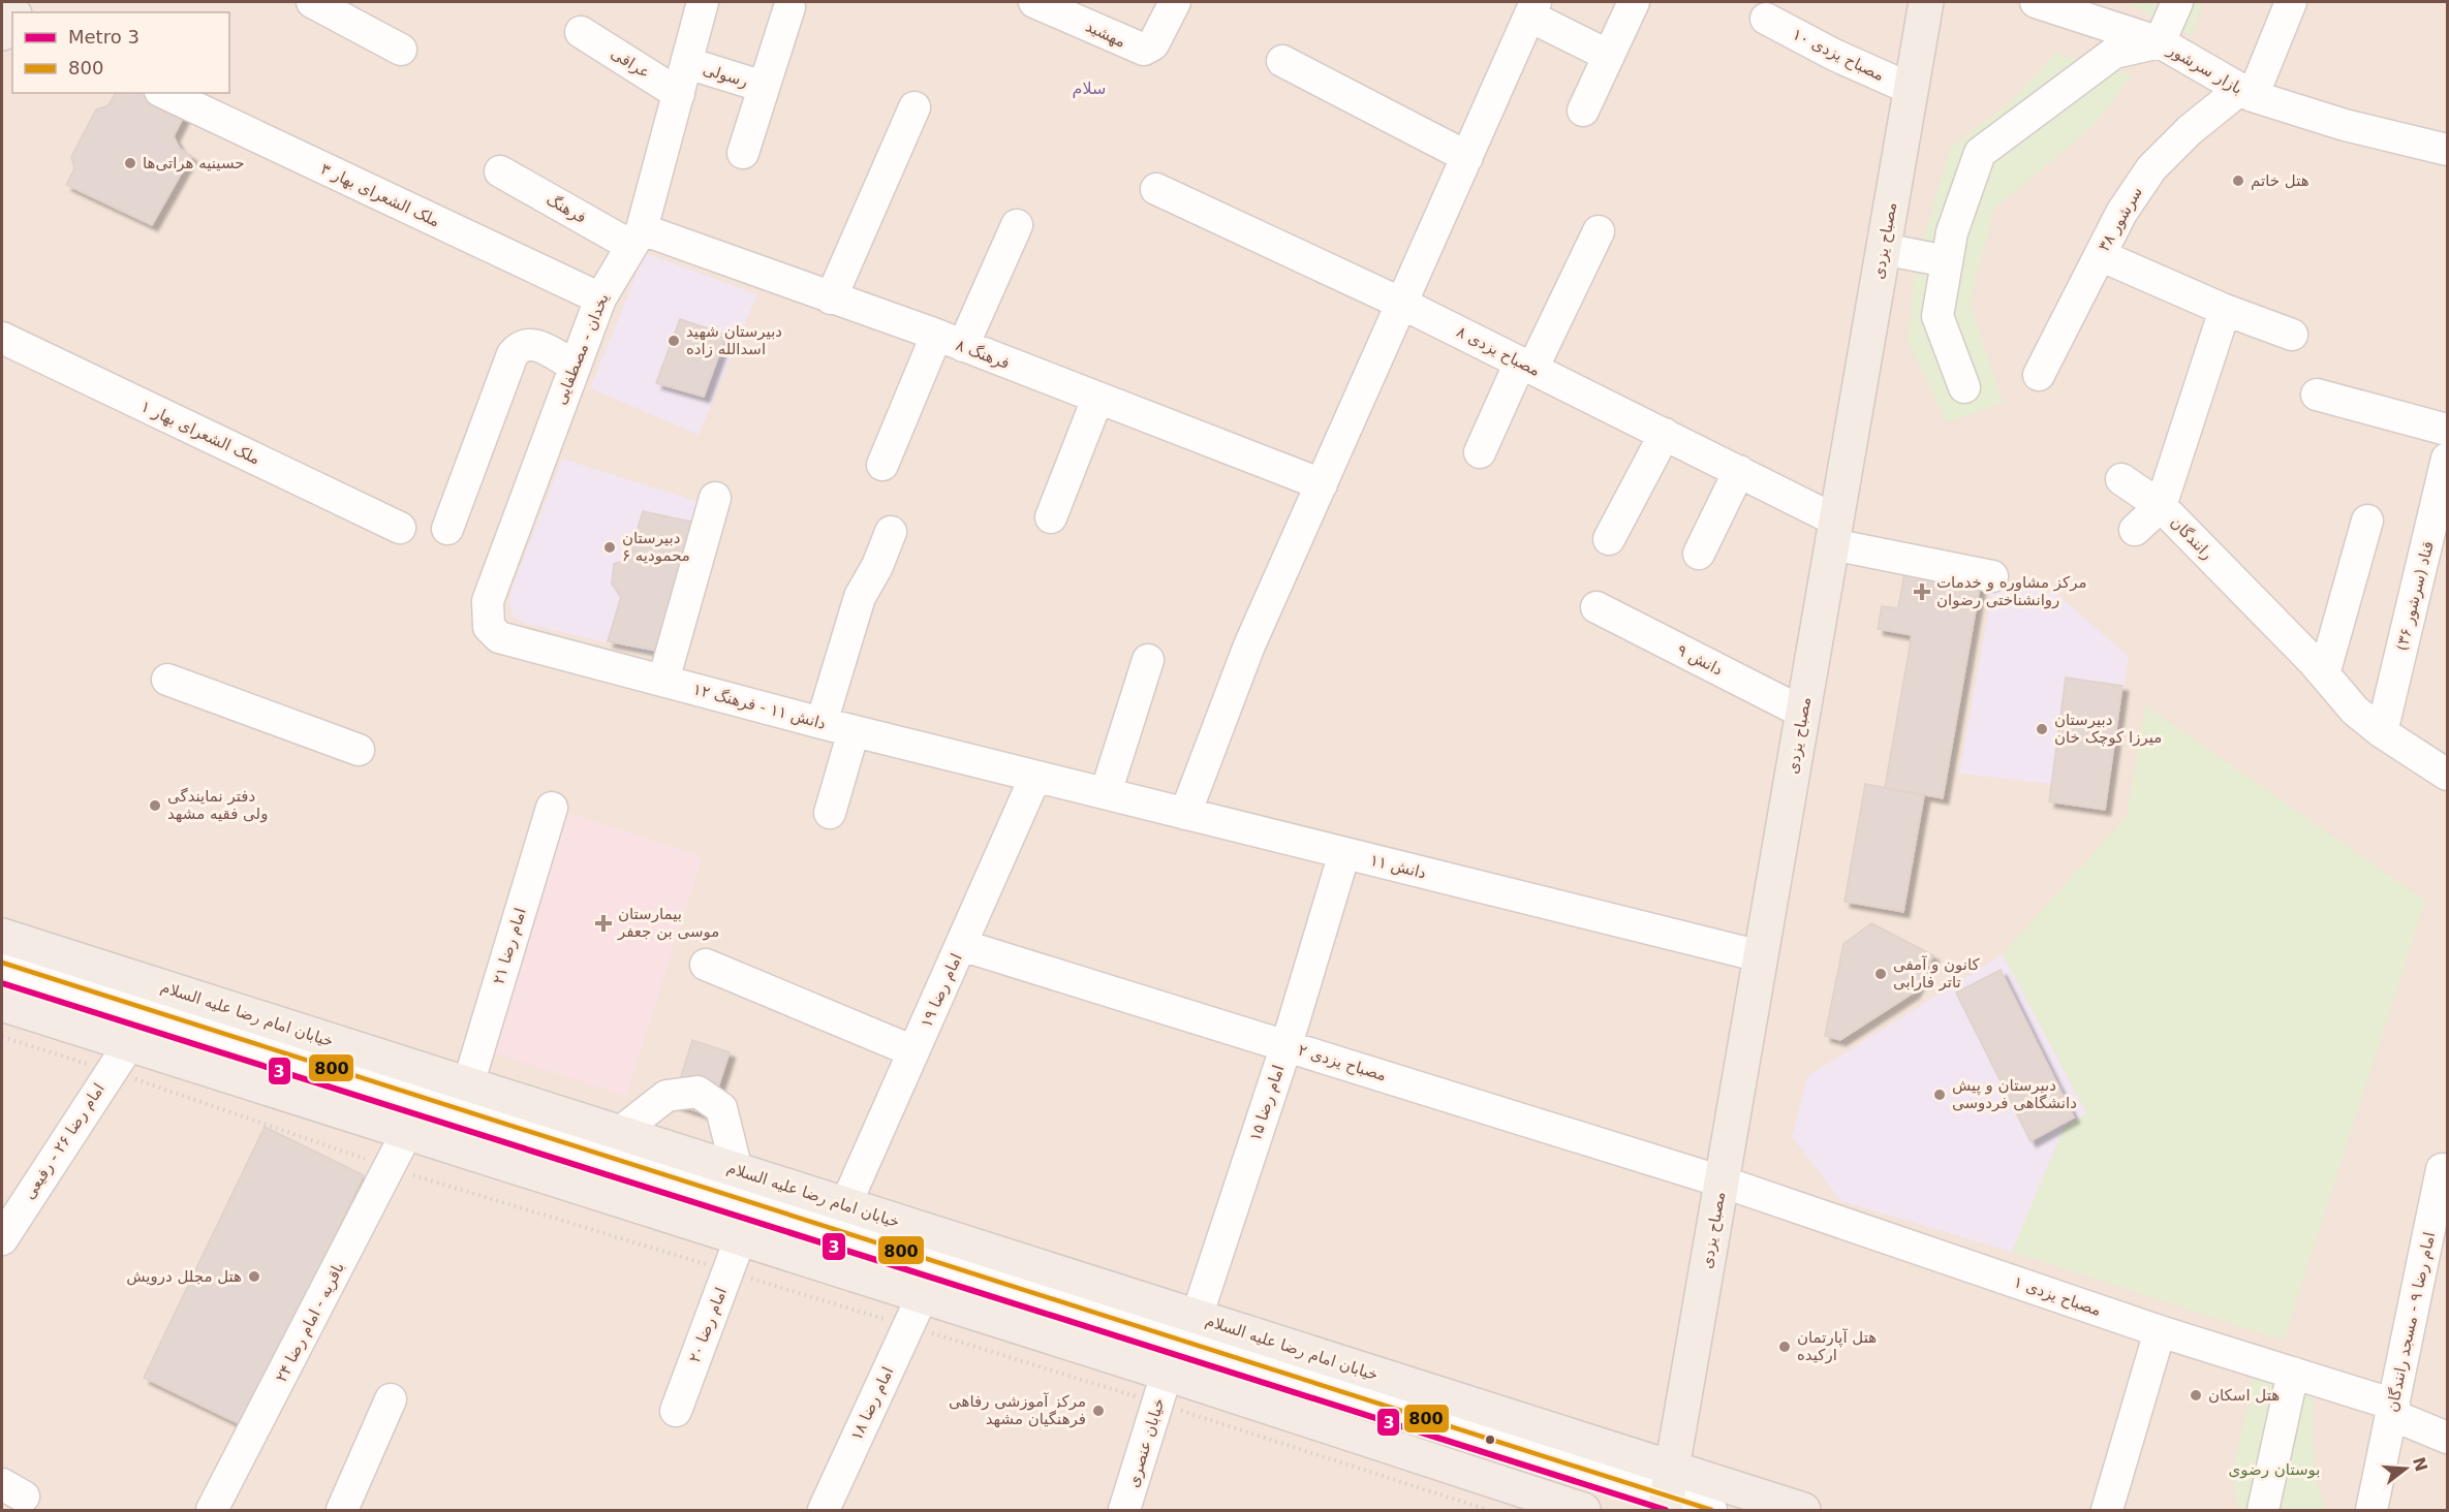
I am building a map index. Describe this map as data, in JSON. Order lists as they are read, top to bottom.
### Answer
{
  "streets": {
    "main road": ["مصباح یزدی", "خیابان امام رضا علیه السلام"],
    "street": [
      "مهشید",
      "مصباح یزدی ۱۰",
      "عراقی",
      "بازار سرشور",
      "رسولی",
      "ملک الشعرای بهار ۳",
      "فرهنگ",
      "سرشور ۳۸",
      "یخدان - مصطفایی",
      "مصباح یزدی ۸",
      "فرهنگ ۸",
      "ملک الشعرای بهار ۱",
      "رانندگان",
      "قناد (سرشور ۳۶)",
      "دانش ۹",
      "دانش ۱۱ - فرهنگ ۱۲",
      "دانش ۱۱",
      "امام رضا ۲۱",
      "امام رضا ۱۹",
      "مصباح یزدی ۲",
      "امام رضا ۱۵",
      "امام رضا ۲۶ - رفیعی",
      "مصباح یزدی ۱",
      "باقریه - امام رضا ۲۴",
      "امام رضا ۹ - مسجد رانندگان",
      "امام رضا ۲۰",
      "امام رضا ۱۸",
      "خیابان عنصری"
    ]
  },
  "crossings": [
    ["مصباح یزدی ۱۰", "مصباح یزدی"],
    ["عراقی", "یخدان - مصطفایی"],
    ["بازار سرشور", "سرشور ۳۸"],
    ["رسولی", "یخدان - مصطفایی"],
    ["ملک الشعرای بهار ۳", "یخدان - مصطفایی"],
    ["فرهنگ", "یخدان - مصطفایی"],
    ["فرهنگ", "فرهنگ ۸"],
    ["مصباح یزدی", "مصباح یزدی ۸"],
    ["مصباح یزدی", "دانش ۹"],
    ["مصباح یزدی", "دانش ۱۱"],
    ["مصباح یزدی", "خیابان امام رضا علیه السلام"],
    ["مصباح یزدی", "مصباح یزدی ۲"],
    ["مصباح یزدی", "مصباح یزدی ۱"],
    ["یخدان - مصطفایی", "فرهنگ ۸"],
    ["یخدان - مصطفایی", "دانش ۱۱ - فرهنگ ۱۲"],
    ["رانندگان", "قناد (سرشور ۳۶)"],
    ["دانش ۱۱ - فرهنگ ۱۲", "دانش ۱۱"],
    ["دانش ۱۱ - فرهنگ ۱۲", "امام رضا ۱۹"],
    ["دانش ۱۱", "امام رضا ۱۹"],
    ["دانش ۱۱", "امام رضا ۱۵"],
    ["امام رضا ۲۱", "خیابان امام رضا علیه السلام"],
    ["امام رضا ۱۹", "خیابان امام رضا علیه السلام"],
    ["امام رضا ۱۹", "مصباح یزدی ۲"],
    ["خیابان امام رضا علیه السلام", "امام رضا ۱۵"],
    ["مصباح یزدی ۲", "امام رضا ۱۵"],
    ["مصباح یزدی ۲", "مصباح یزدی ۱"],
    ["مصباح یزدی ۱", "امام رضا ۹ - مسجد رانندگان"]
  ],
  "districts": ["سلام"],
  "parks": ["بوستان رضوی"],
  "places": {
    "other": [
      "حسینیه هراتی‌ها",
      "هتل خاتم",
      "دبیرستان شهید اسدالله زاده",
      "دبیرستان محمودیه ۶",
      "دبیرستان میرزا کوچک خان",
      "دفتر نمایندگی ولی فقیه مشهد",
      "کانون و آمفی تاتر فارابی",
      "دبیرستان و پیش دانشگاهی فردوسی",
      "هتل مجلل درویش",
      "هتل آپارتمان ارکیده",
      "هتل اسکان",
      "مرکز آموزشی رفاهی فرهنگیان مشهد"
    ],
    "health": ["مرکز مشاوره و خدمات روانشناختی رضوان", "بیمارستان موسی بن جعفر"]
  },
  "lines": ["transit line 800", "metro line 3"],
  "legend": ["Metro 3", "800"],
  "north": "right"
}
